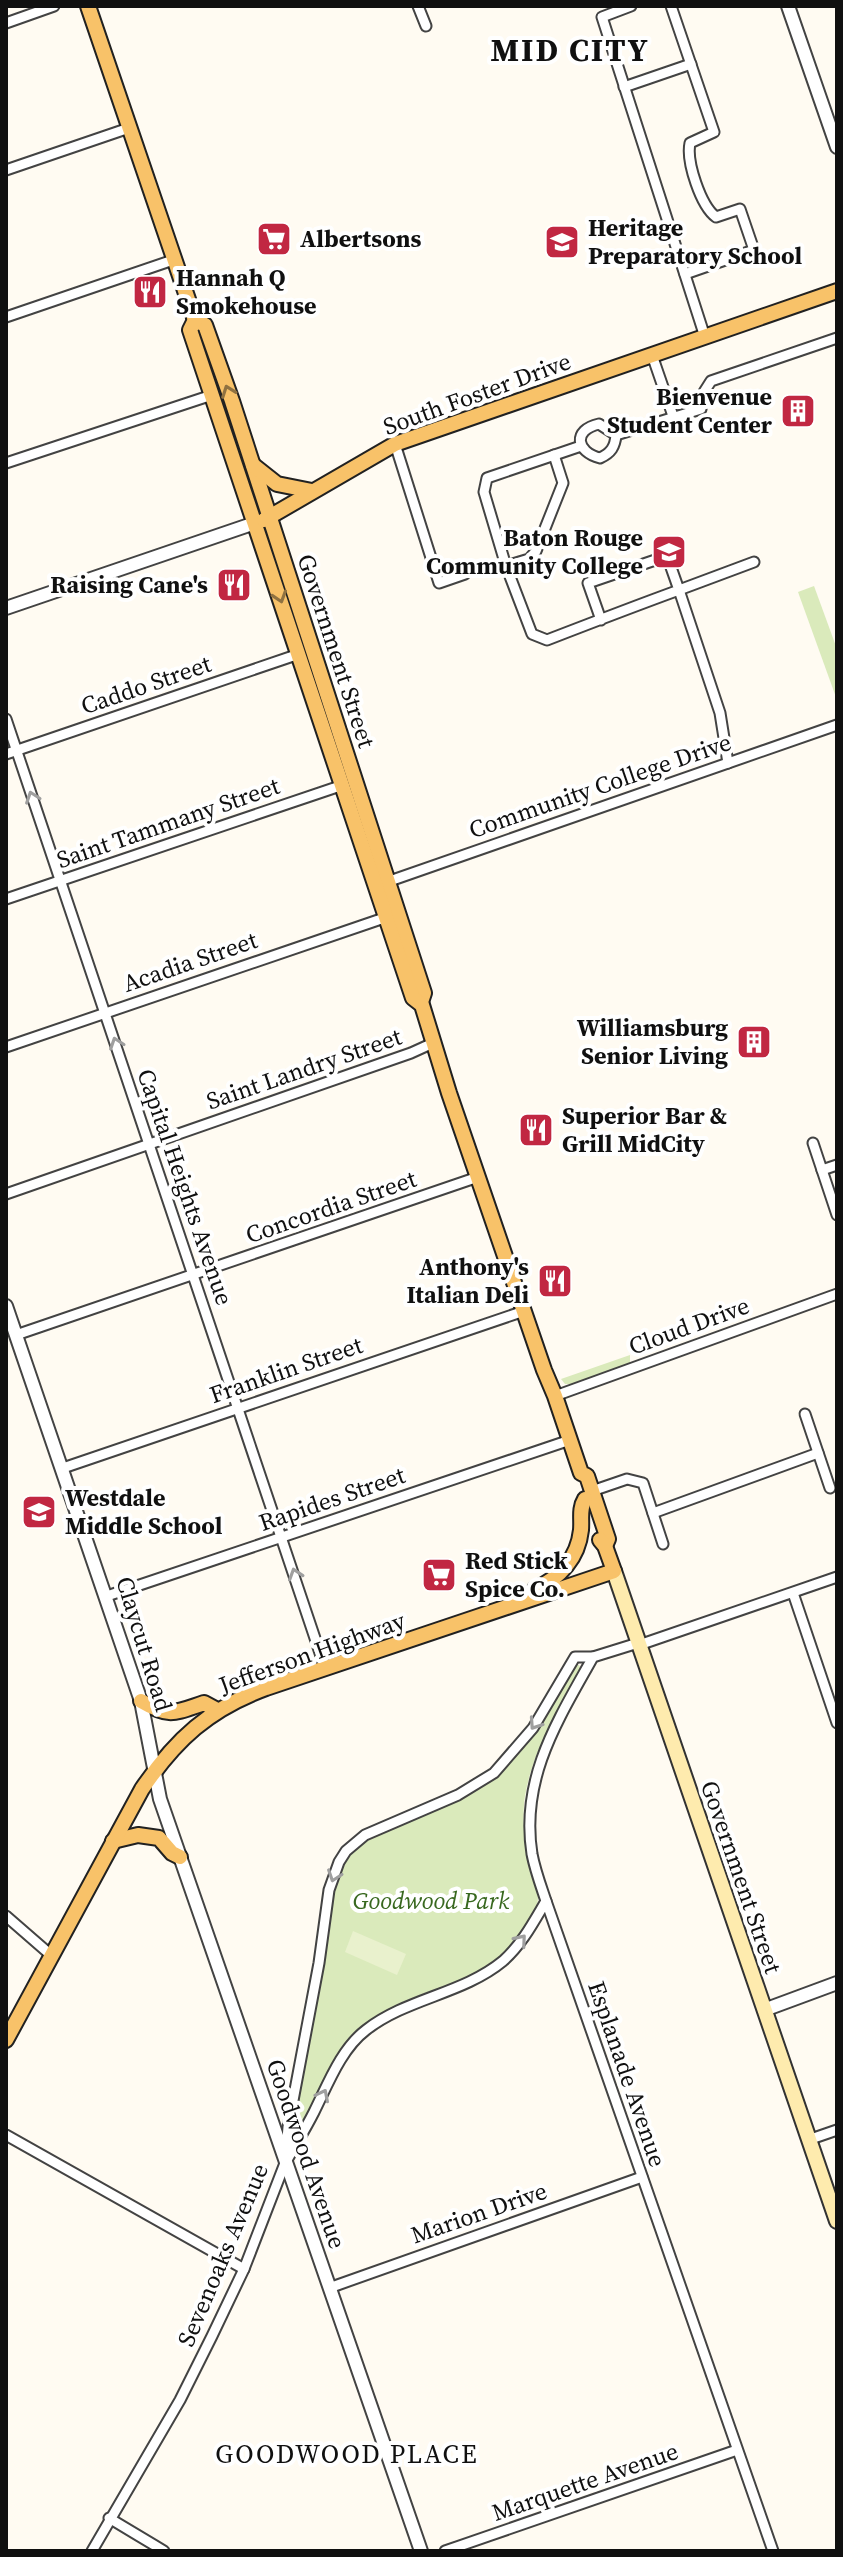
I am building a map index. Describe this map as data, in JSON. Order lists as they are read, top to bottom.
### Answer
{
  "streets": {
    "main road": ["South Foster Drive", "Government Street", "Jefferson Highway"],
    "street": [
      "Caddo Street",
      "Community College Drive",
      "Saint Tammany Street",
      "Acadia Street",
      "Saint Landry Street",
      "Capital Heights Avenue",
      "Concordia Street",
      "Cloud Drive",
      "Franklin Street",
      "Rapides Street",
      "Claycut Road",
      "Esplanade Avenue",
      "Goodwood Avenue",
      "Marion Drive",
      "Sevenoaks Avenue",
      "Marquette Avenue"
    ]
  },
  "crossings": [
    ["South Foster Drive", "Government Street"],
    ["Government Street", "Caddo Street"],
    ["Government Street", "Community College Drive"],
    ["Government Street", "Saint Tammany Street"],
    ["Government Street", "Acadia Street"],
    ["Government Street", "Saint Landry Street"],
    ["Government Street", "Concordia Street"],
    ["Government Street", "Cloud Drive"],
    ["Government Street", "Franklin Street"],
    ["Government Street", "Rapides Street"],
    ["Government Street", "Jefferson Highway"],
    ["Caddo Street", "Capital Heights Avenue"],
    ["Saint Tammany Street", "Capital Heights Avenue"],
    ["Acadia Street", "Capital Heights Avenue"],
    ["Saint Landry Street", "Capital Heights Avenue"],
    ["Capital Heights Avenue", "Concordia Street"],
    ["Capital Heights Avenue", "Franklin Street"],
    ["Capital Heights Avenue", "Rapides Street"],
    ["Capital Heights Avenue", "Jefferson Highway"],
    ["Concordia Street", "Claycut Road"],
    ["Franklin Street", "Claycut Road"],
    ["Rapides Street", "Claycut Road"],
    ["Claycut Road", "Jefferson Highway"],
    ["Claycut Road", "Goodwood Avenue"],
    ["Jefferson Highway", "Goodwood Avenue"],
    ["Esplanade Avenue", "Marion Drive"],
    ["Esplanade Avenue", "Sevenoaks Avenue"],
    ["Esplanade Avenue", "Marquette Avenue"],
    ["Goodwood Avenue", "Marion Drive"],
    ["Goodwood Avenue", "Sevenoaks Avenue"]
  ],
  "one_way": ["Capital Heights Avenue", "Sevenoaks Avenue"],
  "districts": ["MID CITY", "GOODWOOD PLACE"],
  "parks": ["Goodwood Park"],
  "places": {
    "supermarket": ["Albertsons", "Red Stick Spice Co."],
    "school or university": ["Heritage Preparatory School", "Baton Rouge Community College", "Westdale Middle School"],
    "restaurant": [
      "Hannah Q Smokehouse",
      "Raising Cane's",
      "Superior Bar & Grill MidCity",
      "Anthony's Italian Deli"
    ],
    "building": ["Bienvenue Student Center", "Williamsburg Senior Living"]
  }
}
